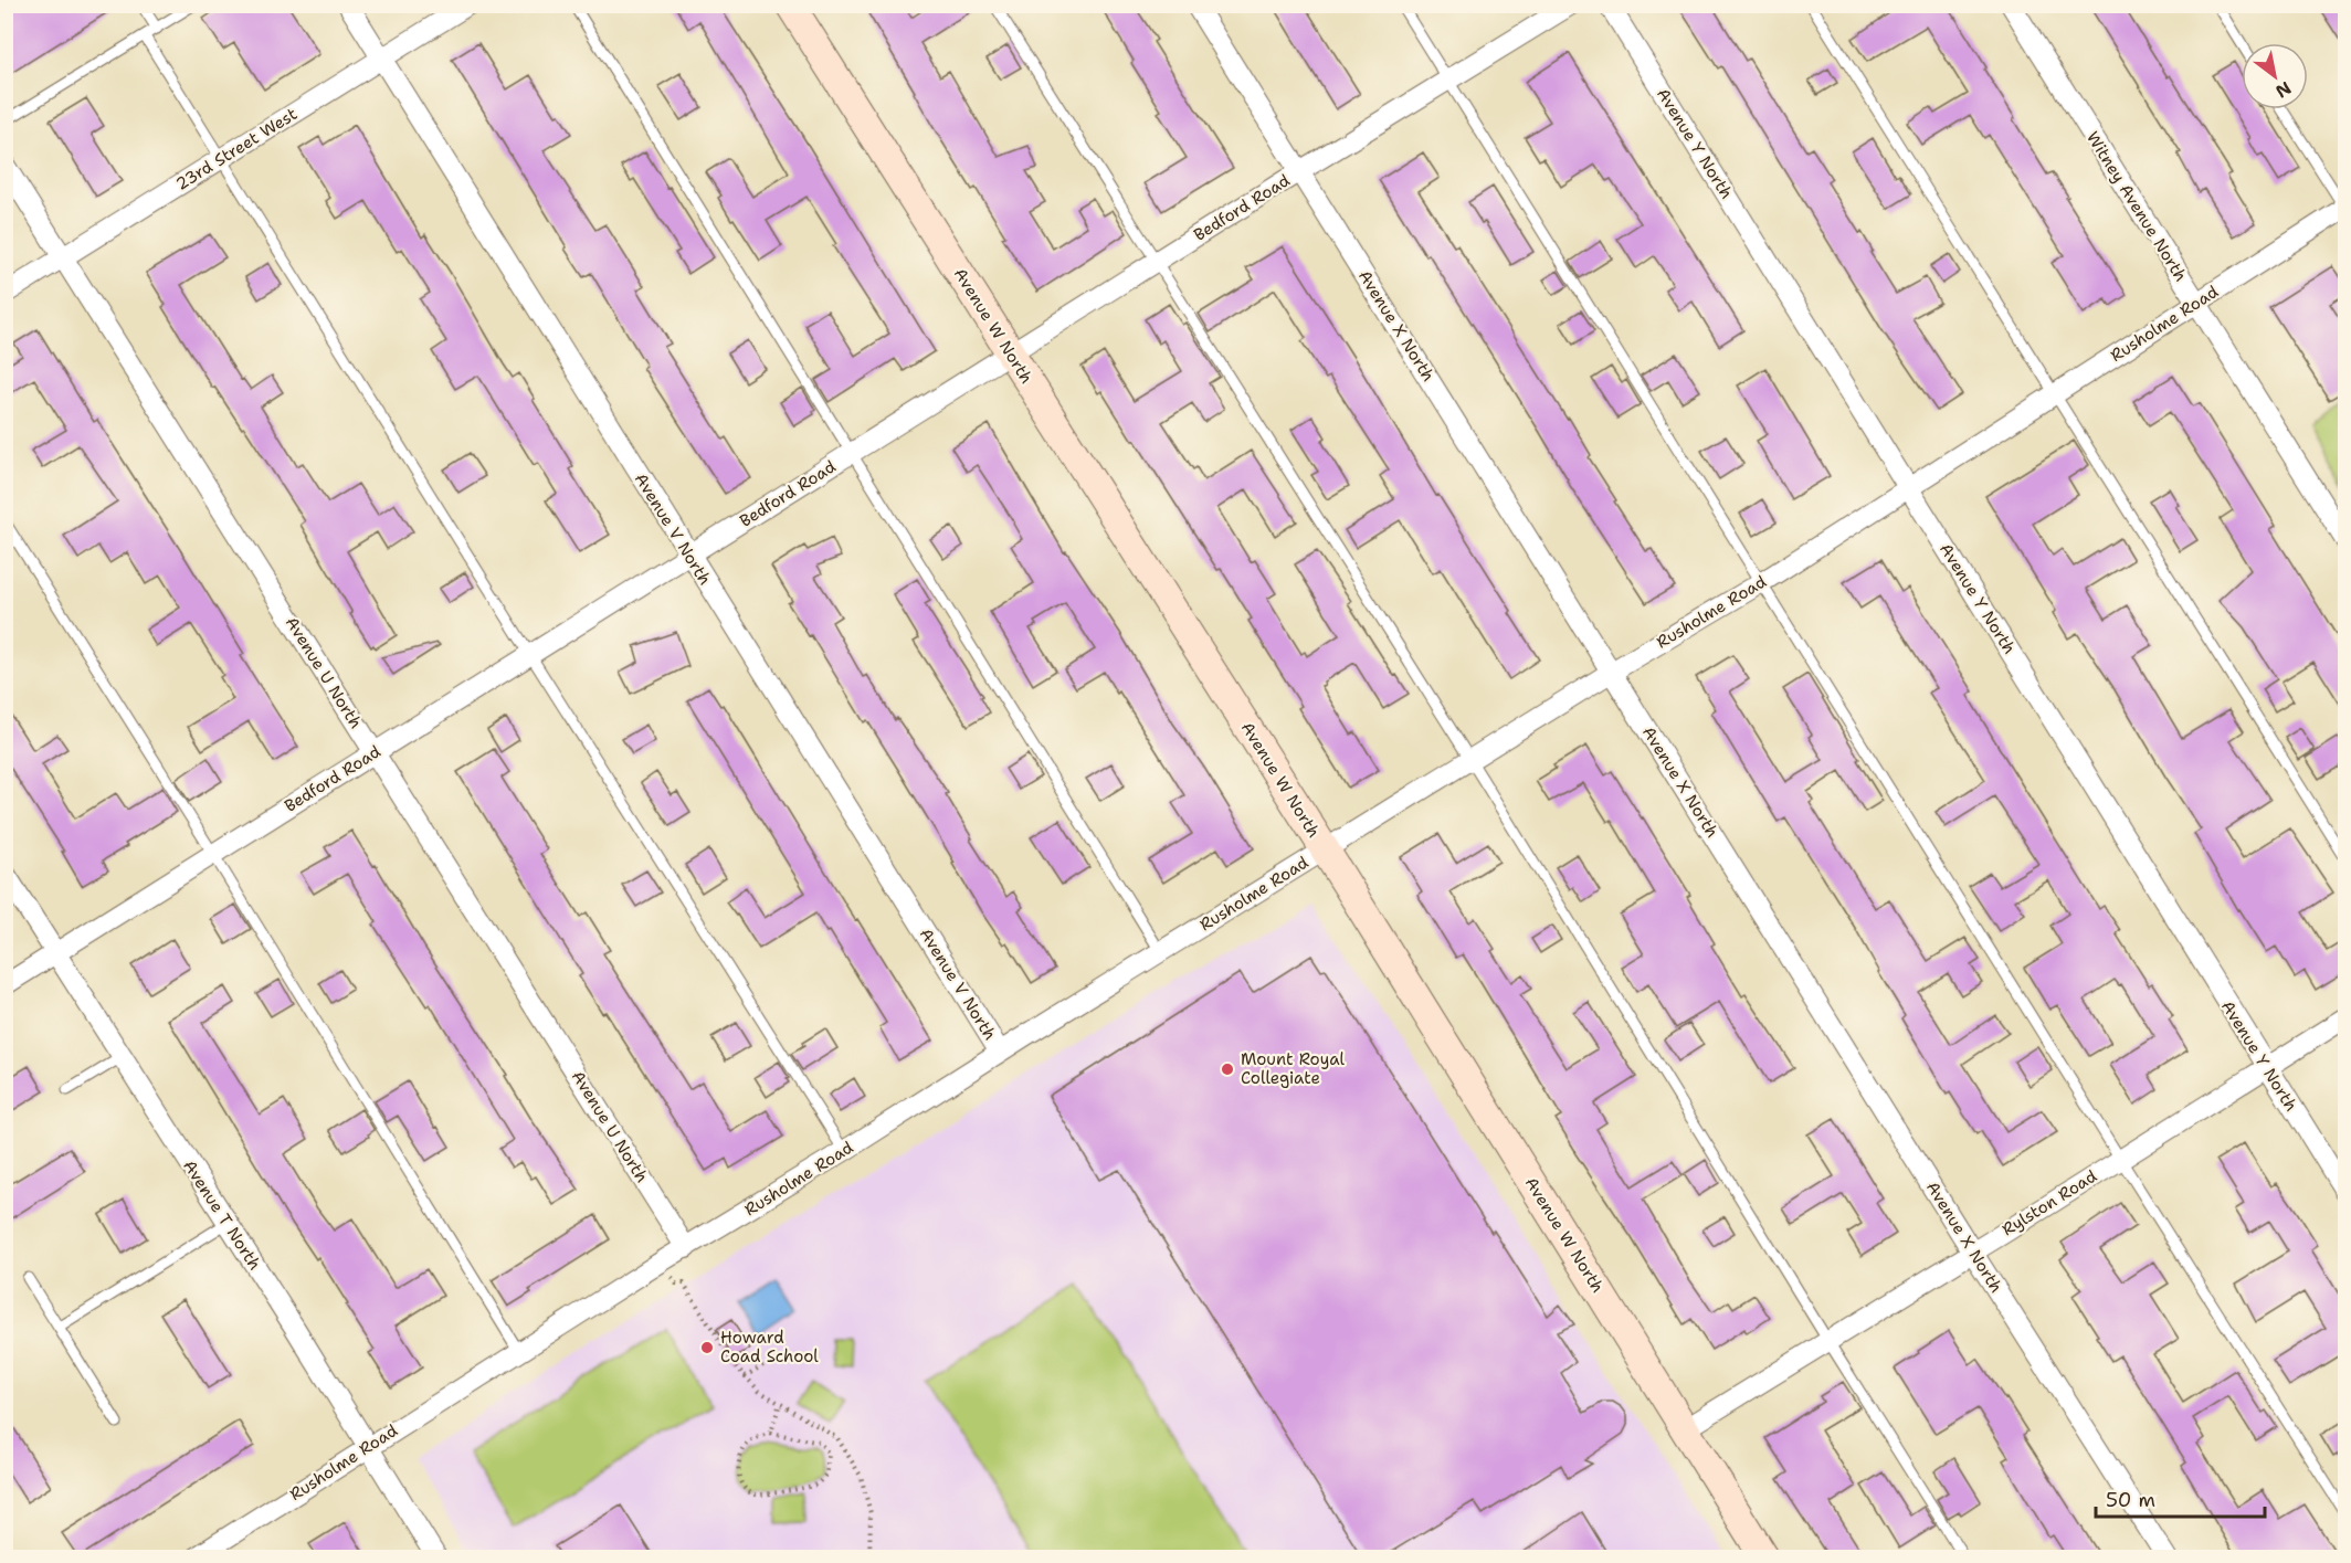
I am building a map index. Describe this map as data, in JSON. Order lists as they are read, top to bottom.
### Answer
{
  "streets": {
    "street": [
      "Avenue Y North",
      "23rd Street West",
      "Witney Avenue North",
      "Bedford Road",
      "Rusholme Road",
      "Avenue W North",
      "Avenue X North",
      "Avenue V North",
      "Avenue U North",
      "Rylston Road",
      "Avenue T North"
    ]
  },
  "crossings": [
    ["Avenue Y North", "Rusholme Road"],
    ["Avenue Y North", "Rylston Road"],
    ["23rd Street West", "Avenue V North"],
    ["23rd Street West", "Avenue U North"],
    ["Witney Avenue North", "Rusholme Road"],
    ["Bedford Road", "Avenue W North"],
    ["Bedford Road", "Avenue X North"],
    ["Bedford Road", "Avenue V North"],
    ["Bedford Road", "Avenue U North"],
    ["Bedford Road", "Avenue T North"],
    ["Rusholme Road", "Avenue W North"],
    ["Rusholme Road", "Avenue X North"],
    ["Rusholme Road", "Avenue V North"],
    ["Rusholme Road", "Avenue U North"],
    ["Rusholme Road", "Avenue T North"],
    ["Avenue W North", "Rylston Road"],
    ["Avenue X North", "Rylston Road"]
  ],
  "places": ["Mount Royal Collegiate", "Howard Coad School"],
  "scale_bar": "50 m",
  "north": "bottom right"
}
